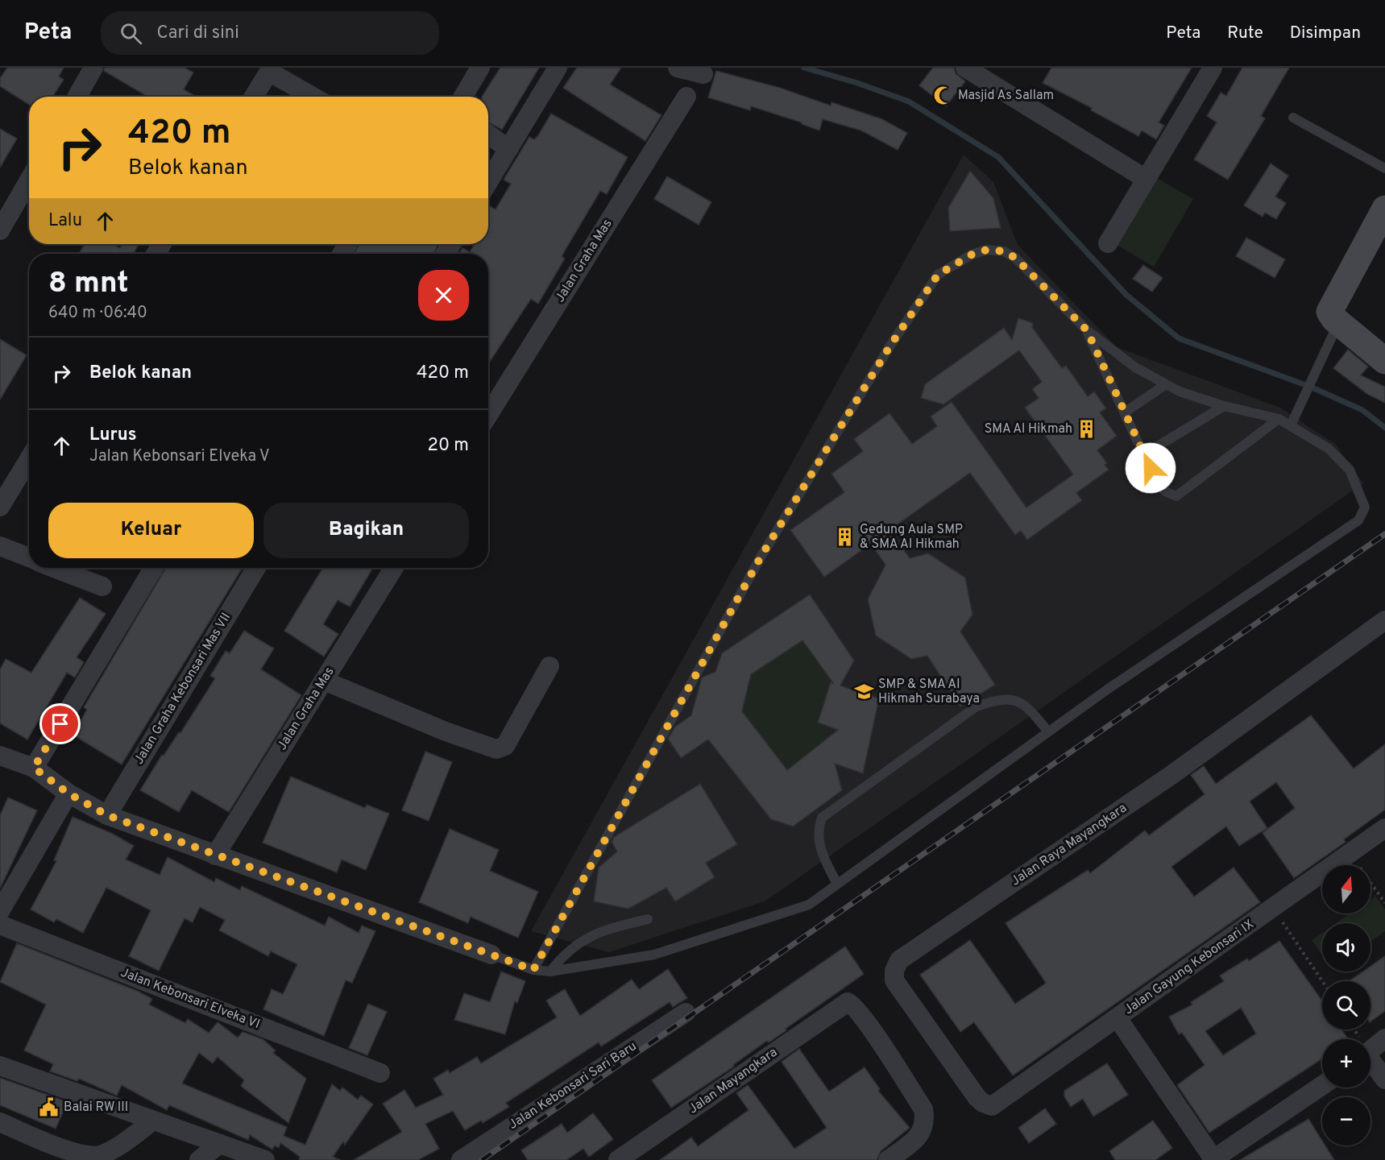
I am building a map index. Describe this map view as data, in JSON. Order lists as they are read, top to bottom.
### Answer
{
  "streets": {
    "street": [
      "Jalan Graha Mas",
      "Jalan Graha Kebonsari Mas VII",
      "Jalan Raya Mayangkara",
      "Jalan Gayung Kebonsari IX",
      "Jalan Kebonsari Elveka VI",
      "Jalan Mayangkara",
      "Jalan Kebonsari Sari Baru"
    ]
  },
  "crossings": [
    ["Jalan Raya Mayangkara", "Jalan Gayung Kebonsari IX"]
  ],
  "places": {
    "mosque": ["Masjid As Sallam"],
    "building": ["SMA Al Hikmah", "Gedung Aula SMP & SMA Al Hikmah"],
    "school or university": ["SMP & SMA Al Hikmah Surabaya"],
    "public building": ["Balai RW III"]
  },
  "north": "top",
  "page": {
    "header": "Peta",
    "search": "Cari di sini",
    "nav": ["Peta", "Rute", "Disimpan"],
    "turn": ["420 m", "Belok kanan"],
    "then": "Lalu",
    "heading": ["8 mnt", "640 m · 06:40"],
    "list": [
      {
        "name": "Belok kanan",
        "value": "420 m"
      },
      {
        "name": "Lurus",
        "note": "Jalan Kebonsari Elveka V",
        "value": "20 m"
      }
    ],
    "buttons": ["Keluar", "Bagikan"],
    "map_buttons": ["+", "−"]
  }
}
